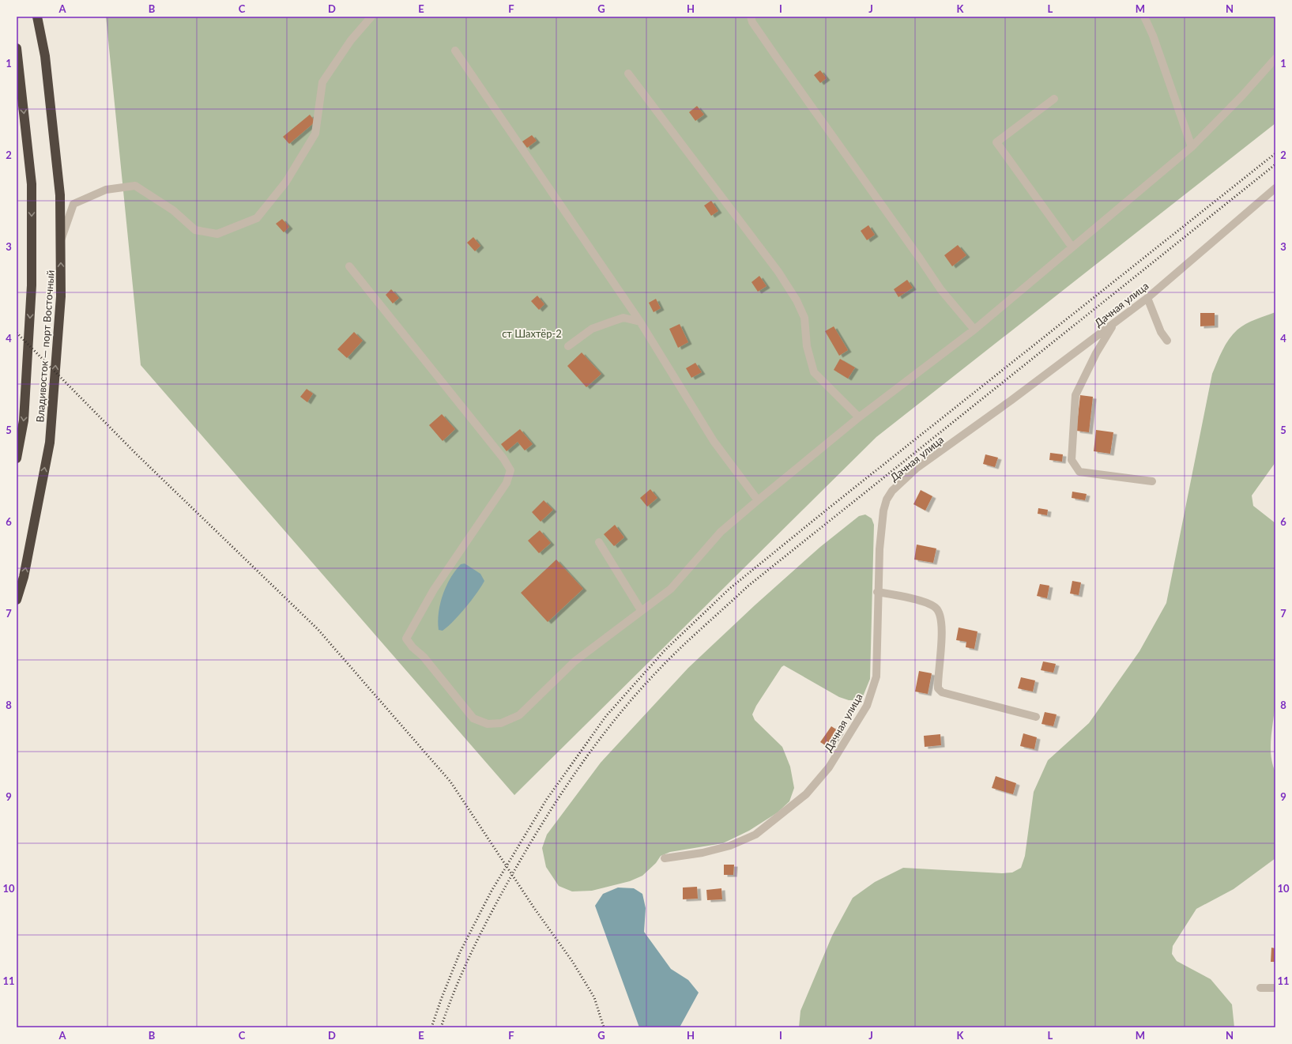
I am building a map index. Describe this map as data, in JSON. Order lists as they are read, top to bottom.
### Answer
{
  "streets": {
    "highway": ["Владивосток — порт Восточный"],
    "street": ["Дачная улица"]
  },
  "parks": ["ст Шахтёр-2"],
  "grid": {
    "columns": [
      "A",
      "B",
      "C",
      "D",
      "E",
      "F",
      "G",
      "H",
      "I",
      "J",
      "K",
      "L",
      "M",
      "N"
    ],
    "rows": [
      "1",
      "2",
      "3",
      "4",
      "5",
      "6",
      "7",
      "8",
      "9",
      "10",
      "11"
    ]
  }
}
